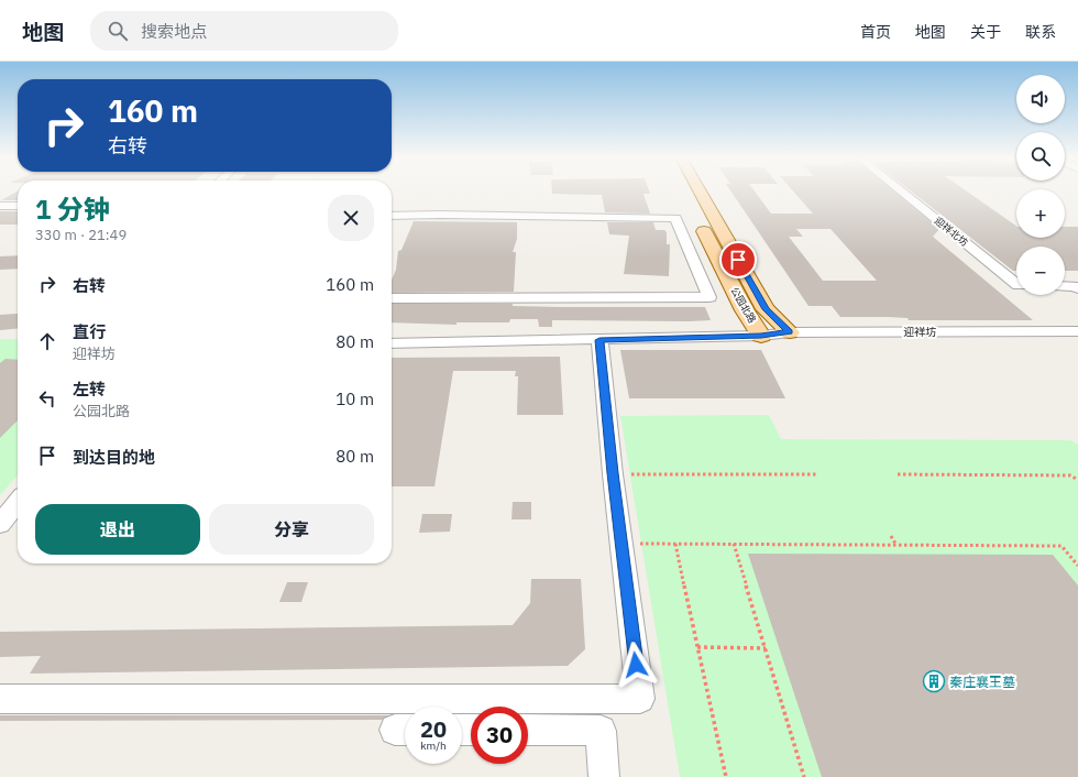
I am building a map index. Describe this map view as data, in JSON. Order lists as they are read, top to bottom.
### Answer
{
  "streets": {
    "main road": ["公园北路"],
    "street": ["迎祥北坊", "迎祥坊"]
  },
  "crossings": [
    ["公园北路", "迎祥坊"]
  ],
  "places": {
    "building": ["秦庄襄王墓"]
  },
  "page": {
    "header": "地图",
    "search": "搜索地点",
    "nav": [
      "首页",
      "地图",
      "关于",
      "联系"
    ],
    "map_buttons": ["+", "−"],
    "turn": ["160 m", "右转"],
    "heading": ["1 分钟", "330 m · 21:49"],
    "list": [
      {
        "name": "右转",
        "value": "160 m"
      },
      {
        "name": "直行",
        "note": "迎祥坊",
        "value": "80 m"
      },
      {
        "name": "左转",
        "note": "公园北路",
        "value": "10 m"
      },
      {
        "name": "到达目的地",
        "value": "80 m"
      }
    ],
    "buttons": ["退出", "分享"],
    "speed": "20 km/h",
    "limit": "30"
  }
}
